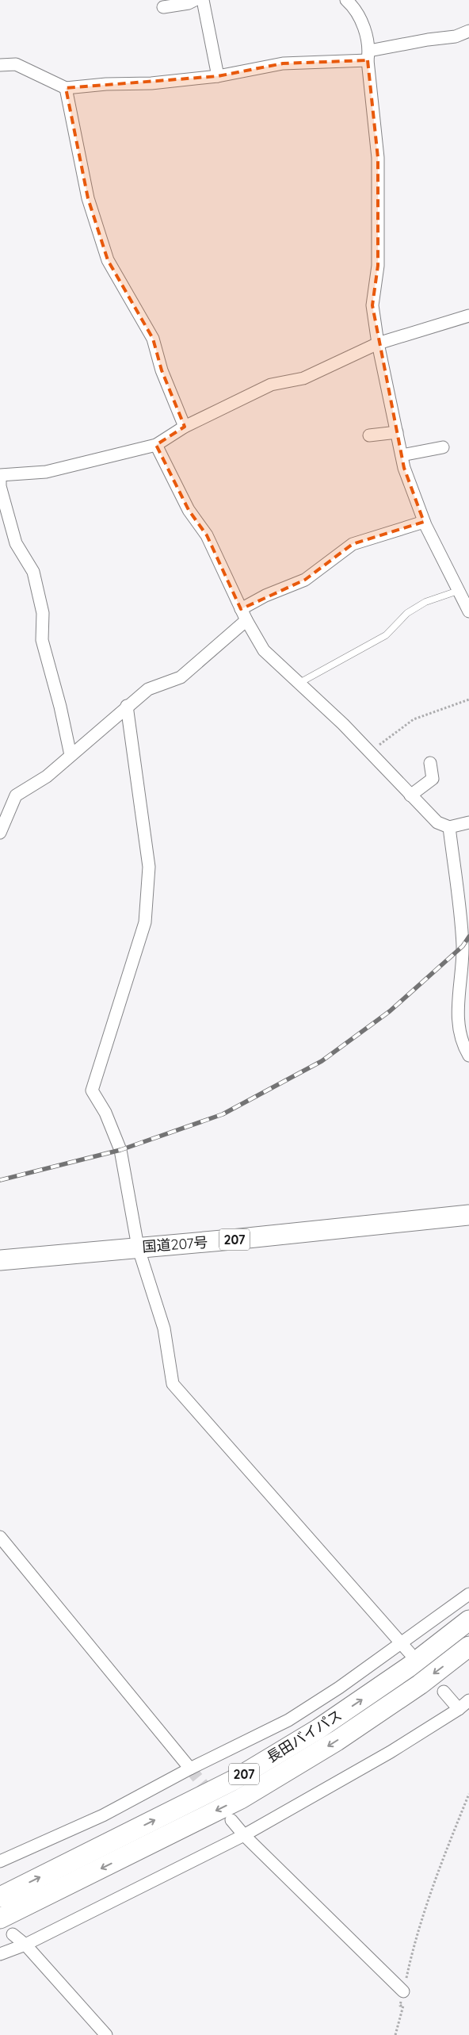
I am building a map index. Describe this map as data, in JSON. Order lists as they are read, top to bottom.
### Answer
{
  "streets": {
    "highway": ["207", "国道207号", "長田バイパス"]
  }
}
